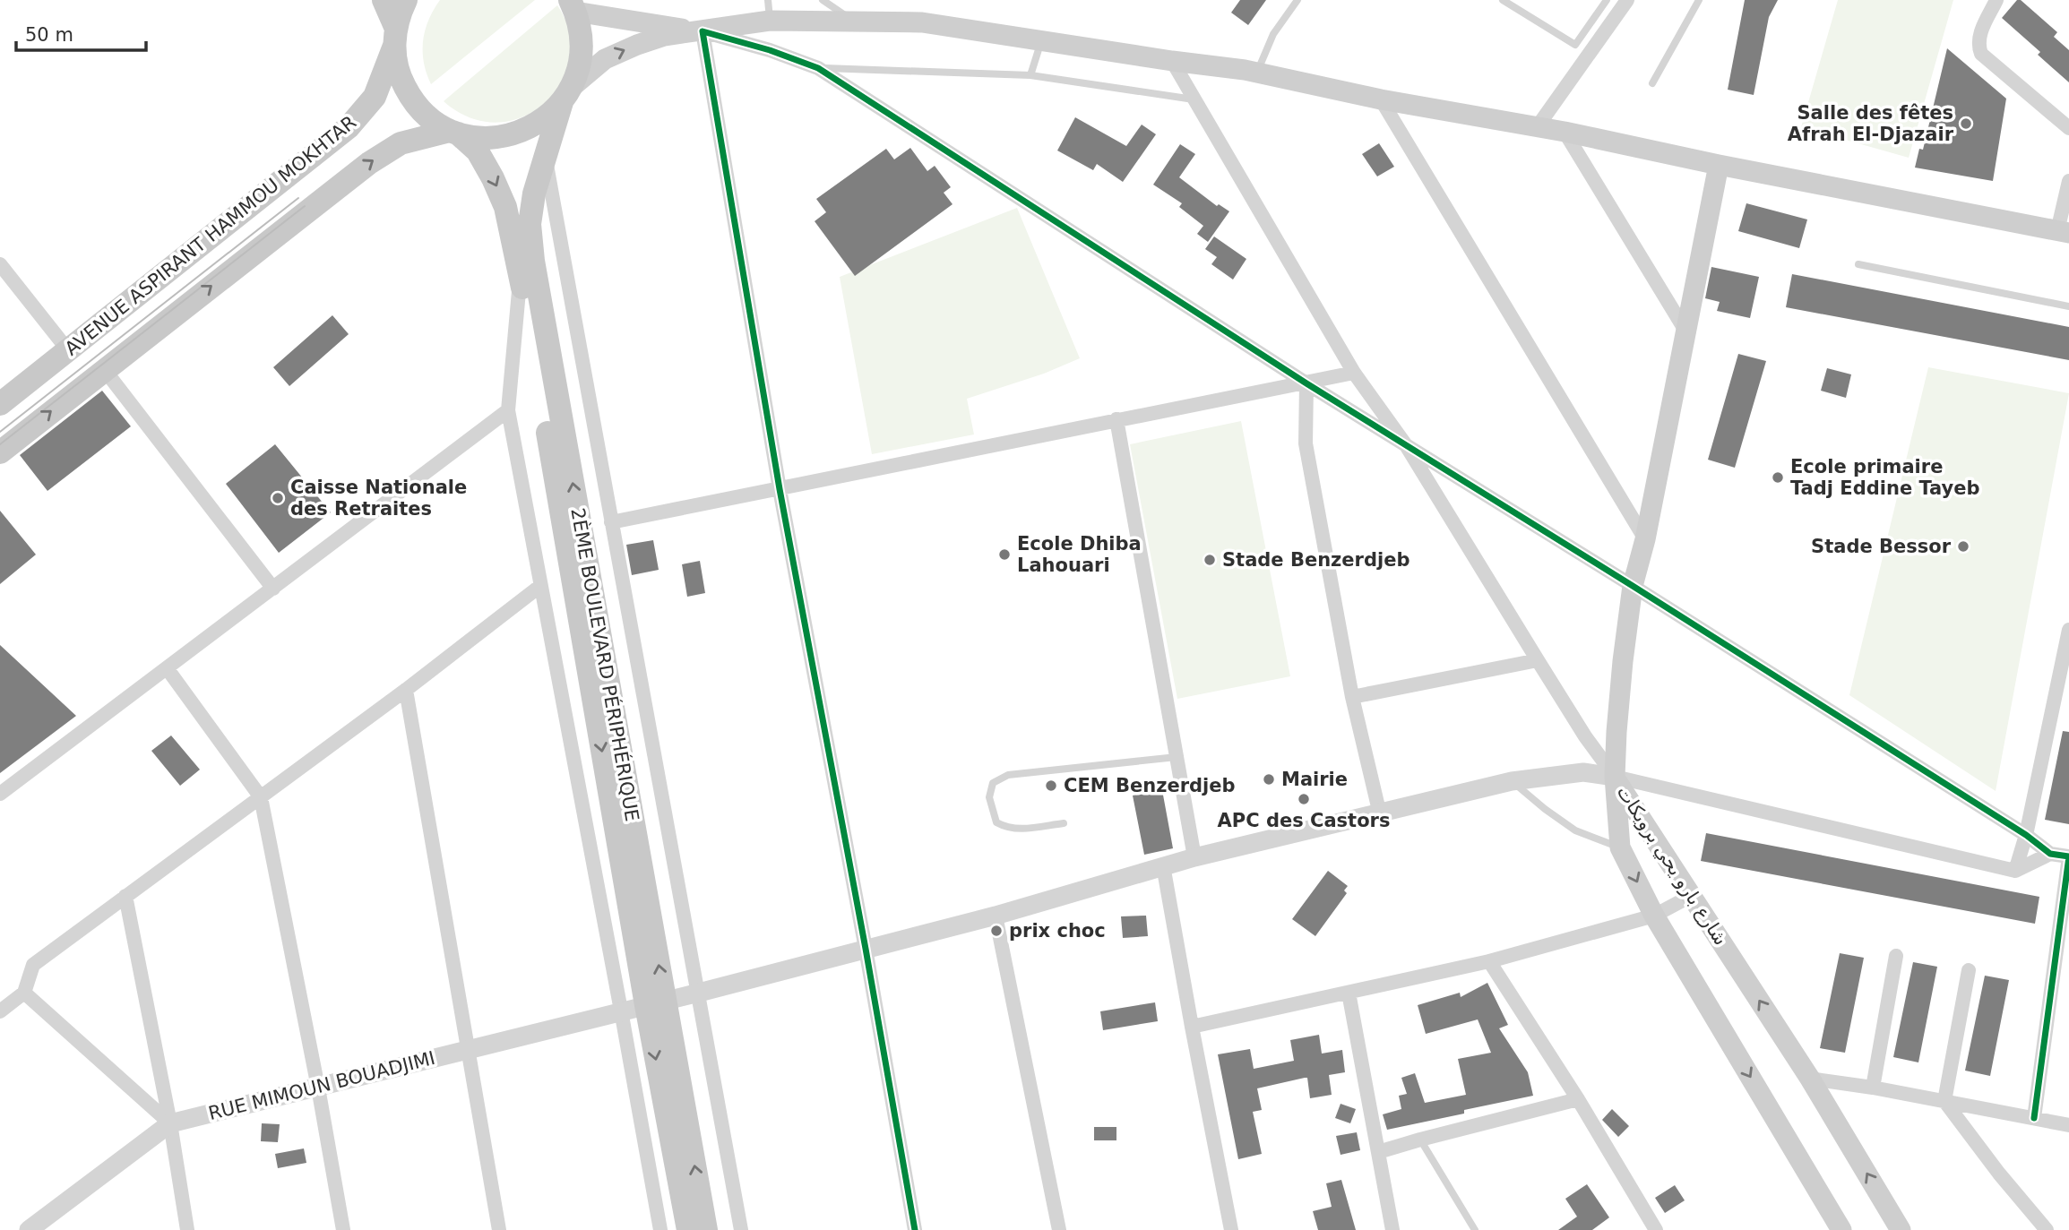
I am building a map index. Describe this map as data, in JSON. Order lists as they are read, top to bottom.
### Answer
{
  "streets": {
    "main road": ["AVENUE ASPIRANT HAMMOU MOKHTAR", "2ÈME BOULEVARD PÉRIPHÉRIQUE", "شارع بارو يحي برويكات"],
    "street": ["RUE MIMOUN BOUADJIMI"]
  },
  "crossings": [
    ["2ÈME BOULEVARD PÉRIPHÉRIQUE", "RUE MIMOUN BOUADJIMI"],
    ["شارع بارو يحي برويكات", "RUE MIMOUN BOUADJIMI"]
  ],
  "places": [
    "Salle des fêtes Afrah El-Djazair",
    "Ecole primaire Tadj Eddine Tayeb",
    "Caisse Nationale des Retraites",
    "Stade Bessor",
    "Ecole Dhiba Lahouari",
    "Stade Benzerdjeb",
    "Mairie",
    "CEM Benzerdjeb",
    "APC des Castors",
    "prix choc"
  ],
  "scale_bar": "50 m"
}
